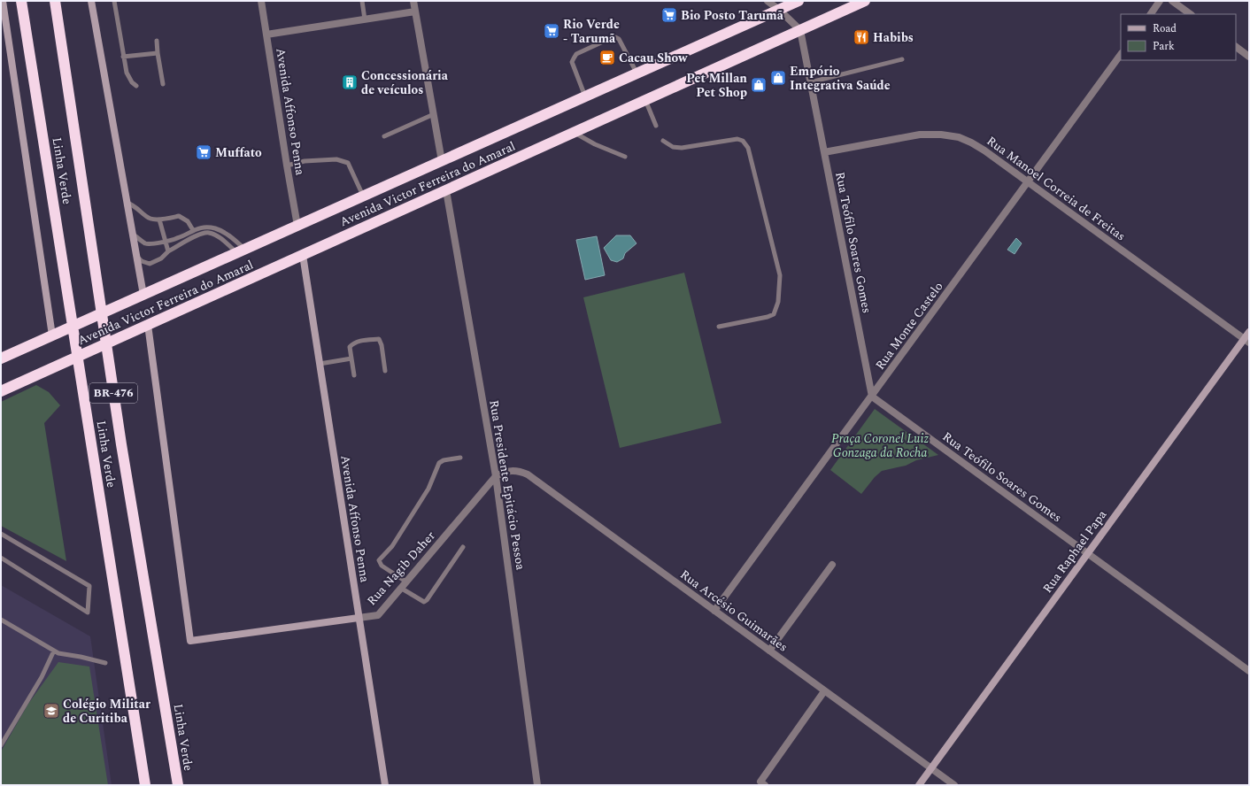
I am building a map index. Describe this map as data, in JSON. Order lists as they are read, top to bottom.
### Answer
{
  "streets": {
    "highway": ["Linha Verde", "Avenida Victor Ferreira do Amaral", "BR-476"],
    "main road": ["Avenida Affonso Penna", "Rua Raphael Papa", "Rua Nagib Daher"],
    "street": [
      "Rua Manoel Correia de Freitas",
      "Rua Teófilo Soares Gomes",
      "Rua Monte Castelo",
      "Rua Presidente Epitácio Pessoa",
      "Rua Arcésio Guimarães"
    ]
  },
  "crossings": [
    ["Avenida Affonso Penna", "Avenida Victor Ferreira do Amaral"],
    ["Avenida Affonso Penna", "Rua Nagib Daher"],
    ["Avenida Victor Ferreira do Amaral", "Rua Teófilo Soares Gomes"],
    ["Avenida Victor Ferreira do Amaral", "Rua Presidente Epitácio Pessoa"],
    ["Avenida Victor Ferreira do Amaral", "Rua Nagib Daher"],
    ["Rua Manoel Correia de Freitas", "Rua Teófilo Soares Gomes"],
    ["Rua Manoel Correia de Freitas", "Rua Monte Castelo"],
    ["Rua Manoel Correia de Freitas", "Rua Raphael Papa"],
    ["Rua Teófilo Soares Gomes", "Rua Monte Castelo"],
    ["Rua Teófilo Soares Gomes", "Rua Raphael Papa"],
    ["Rua Monte Castelo", "Rua Arcésio Guimarães"],
    ["Rua Presidente Epitácio Pessoa", "Rua Nagib Daher"],
    ["Rua Presidente Epitácio Pessoa", "Rua Arcésio Guimarães"],
    ["Rua Raphael Papa", "Rua Arcésio Guimarães"],
    ["Rua Nagib Daher", "Rua Arcésio Guimarães"]
  ],
  "parks": ["Praça Coronel Luiz Gonzaga da Rocha"],
  "places": {
    "supermarket": ["Bio Posto Tarumã", "Rio Verde - Tarumã", "Muffato"],
    "restaurant": ["Habibs"],
    "cafe": ["Cacau Show"],
    "shop": ["Empório Integrativa Saúde", "Pet Millan Pet Shop"],
    "building": ["Concessionária de veículos"],
    "school or university": ["Colégio Militar de Curitiba"]
  },
  "legend": ["Road", "Park"]
}
